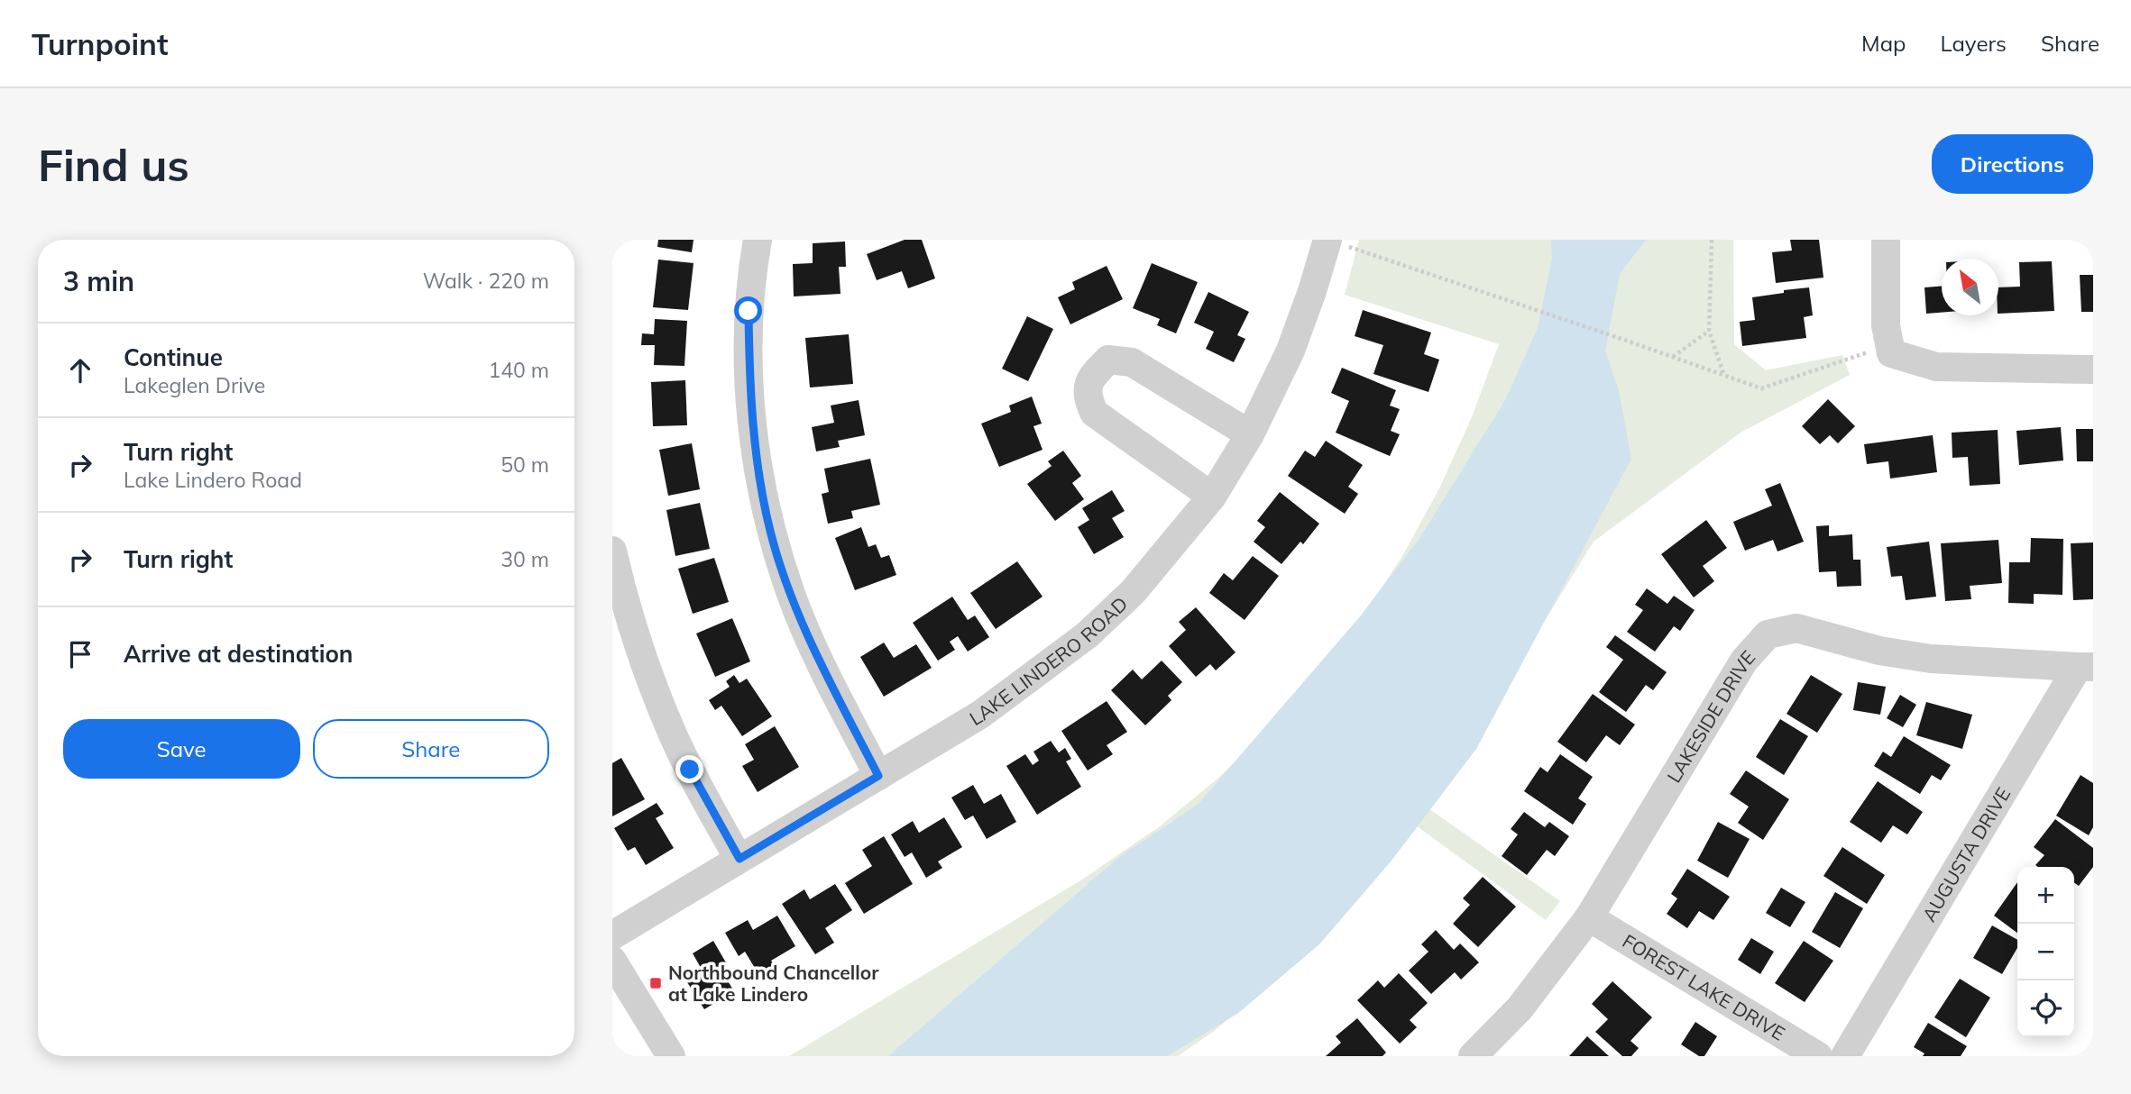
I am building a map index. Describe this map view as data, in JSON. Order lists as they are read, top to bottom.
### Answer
{
  "streets": {
    "street": [
      "LAKE LINDERO ROAD",
      "LAKESIDE DRIVE",
      "AUGUSTA DRIVE",
      "FOREST LAKE DRIVE"
    ]
  },
  "crossings": [
    ["LAKESIDE DRIVE", "AUGUSTA DRIVE"],
    ["LAKESIDE DRIVE", "FOREST LAKE DRIVE"]
  ],
  "places": {
    "transit": ["Northbound Chancellor at Lake Lindero"]
  },
  "north": "top left",
  "page": {
    "header": "Turnpoint",
    "nav": ["Map", "Layers", "Share"],
    "buttons": [
      "Directions",
      ["Save", "Share"]
    ],
    "title": "Find us",
    "heading": ["3 min", "Walk · 220 m"],
    "list": [
      ["Continue", "Lakeglen Drive", "140 m"],
      ["Turn right", "Lake Lindero Road", "50 m"],
      ["Turn right", "30 m"],
      "Arrive at destination"
    ],
    "map_buttons": ["+", "−"]
  }
}
